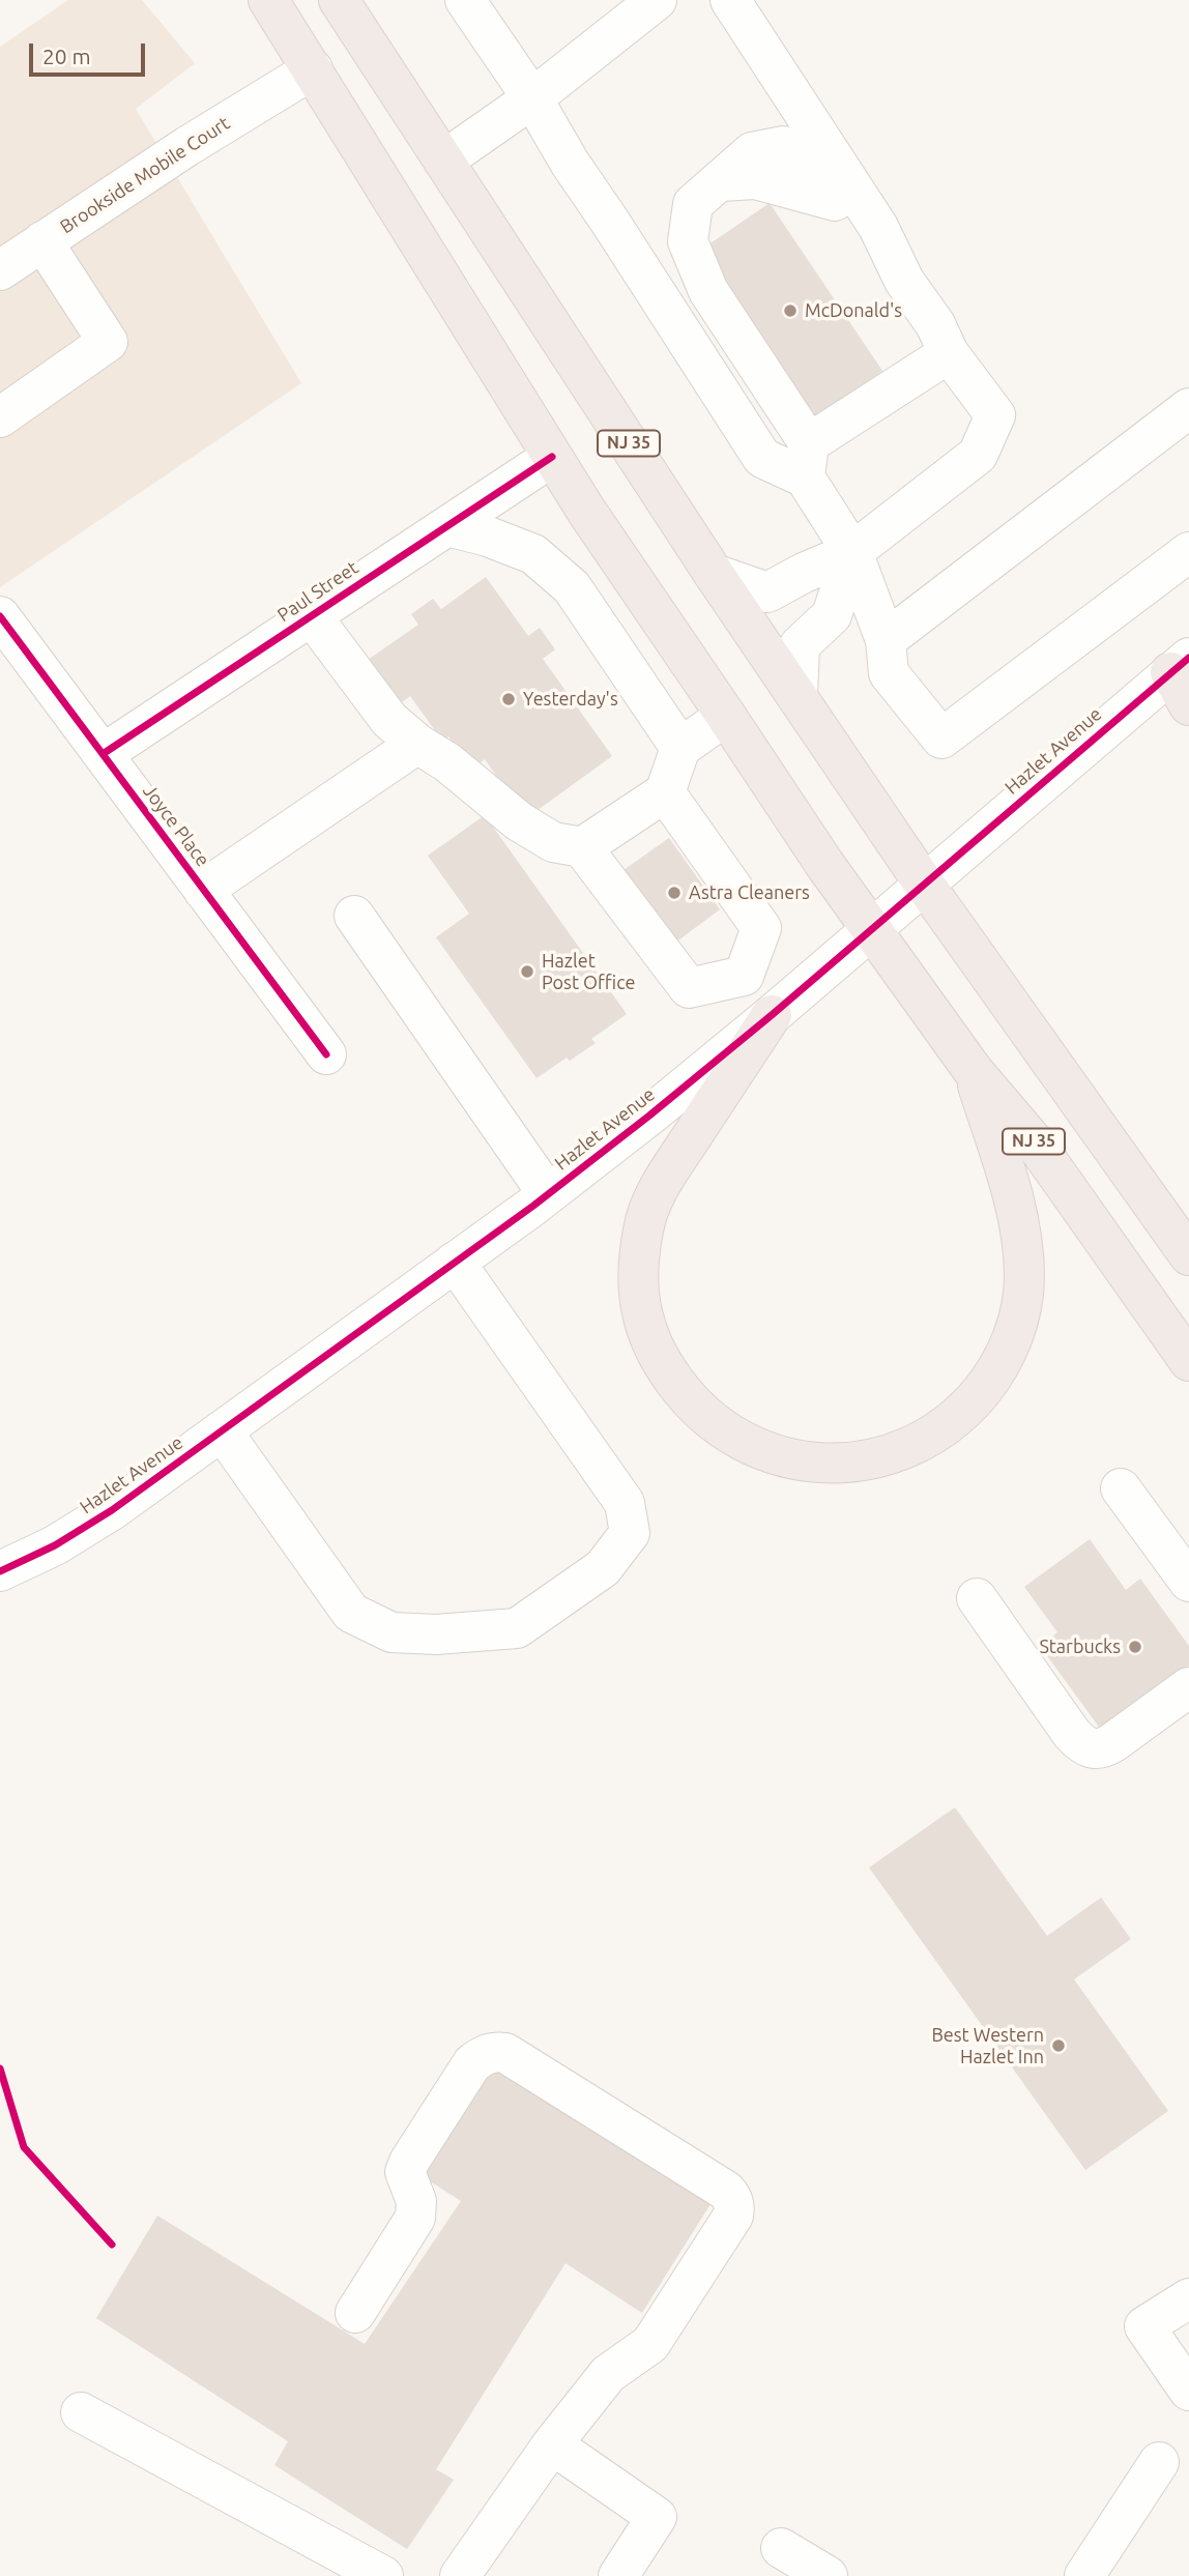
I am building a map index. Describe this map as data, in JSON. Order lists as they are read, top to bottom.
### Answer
{
  "streets": {
    "highway": ["NJ 35"],
    "street": [
      "Brookside Mobile Court",
      "Paul Street",
      "Hazlet Avenue",
      "Joyce Place"
    ]
  },
  "crossings": [
    ["Brookside Mobile Court", "NJ 35"],
    ["NJ 35", "Paul Street"],
    ["NJ 35", "Hazlet Avenue"],
    ["Paul Street", "Joyce Place"]
  ],
  "places": [
    "McDonald's",
    "Yesterday's",
    "Astra Cleaners",
    "Hazlet Post Office",
    "Starbucks",
    "Best Western Hazlet Inn"
  ],
  "scale_bar": "20 m"
}
